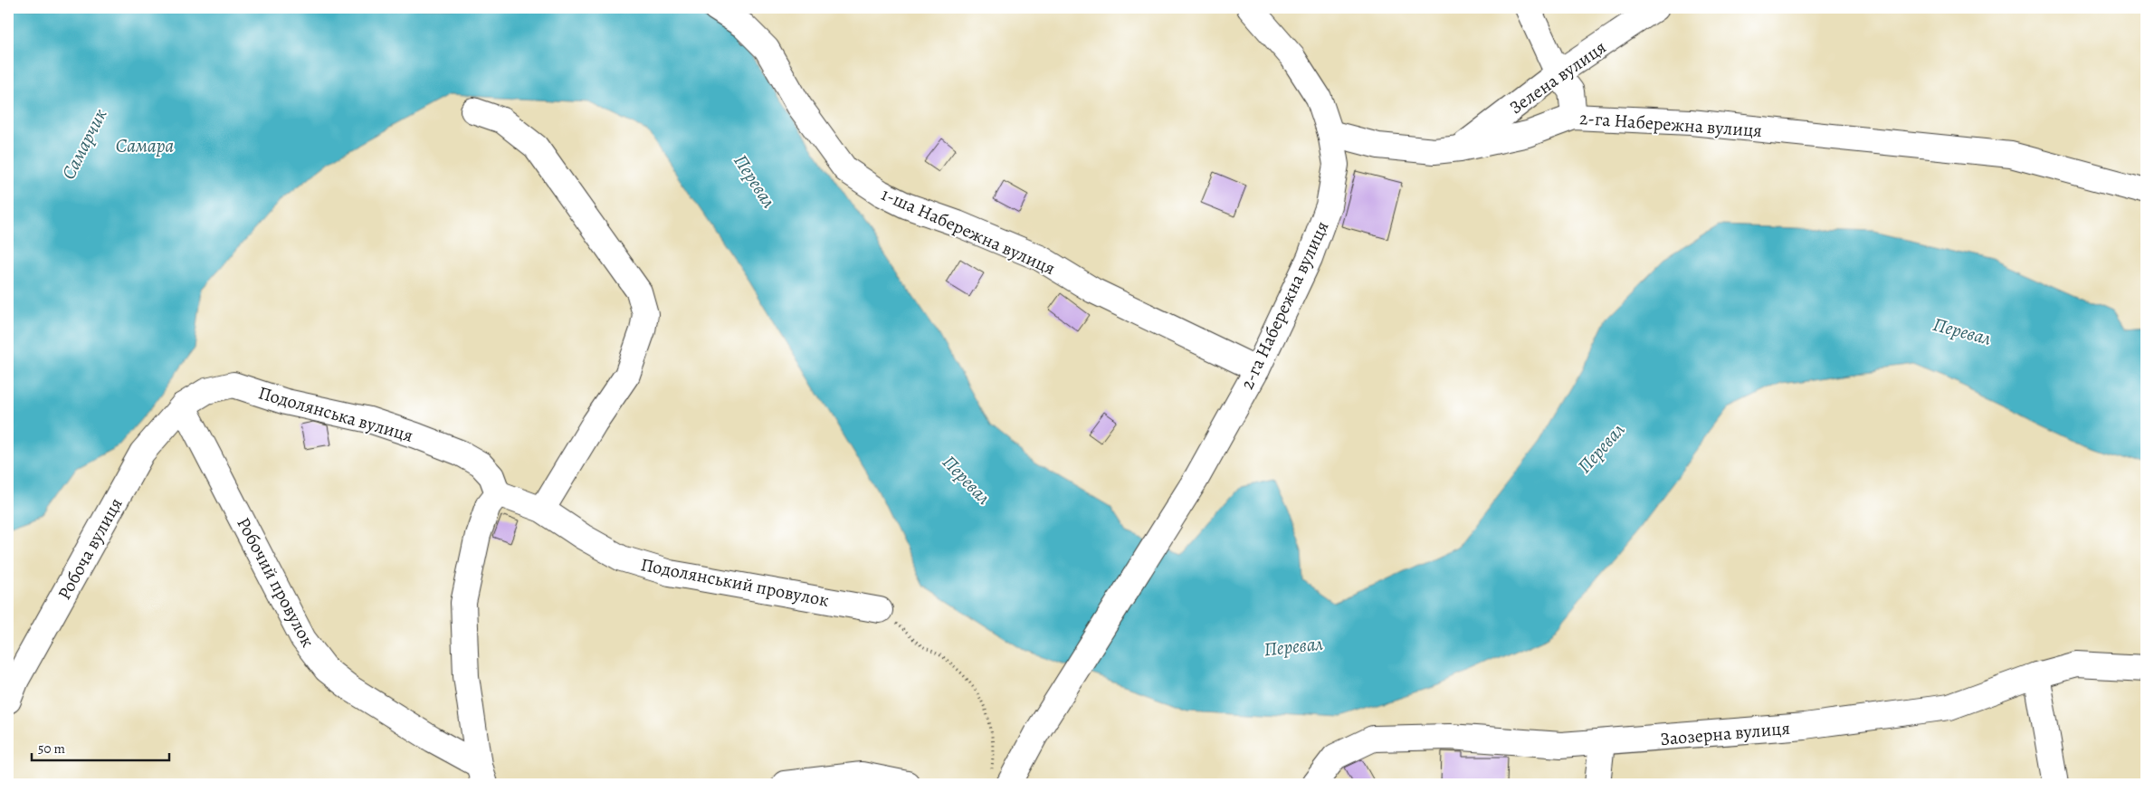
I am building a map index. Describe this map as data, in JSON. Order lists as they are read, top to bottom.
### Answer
{
  "streets": {
    "street": [
      "Зелена вулиця",
      "2-га Набережна вулиця",
      "1-ша Набережна вулиця",
      "Подолянська вулиця",
      "Робоча вулиця",
      "Робочий провулок",
      "Подолянський провулок",
      "Заозерна вулиця"
    ]
  },
  "crossings": [
    ["Зелена вулиця", "2-га Набережна вулиця"],
    ["2-га Набережна вулиця", "1-ша Набережна вулиця"],
    ["Подолянська вулиця", "Робоча вулиця"],
    ["Подолянська вулиця", "Робочий провулок"],
    ["Подолянська вулиця", "Подолянський провулок"],
    ["Робоча вулиця", "Робочий провулок"]
  ],
  "water": ["Самарчик", "Самара", "Перевал"],
  "scale_bar": "50 m"
}
